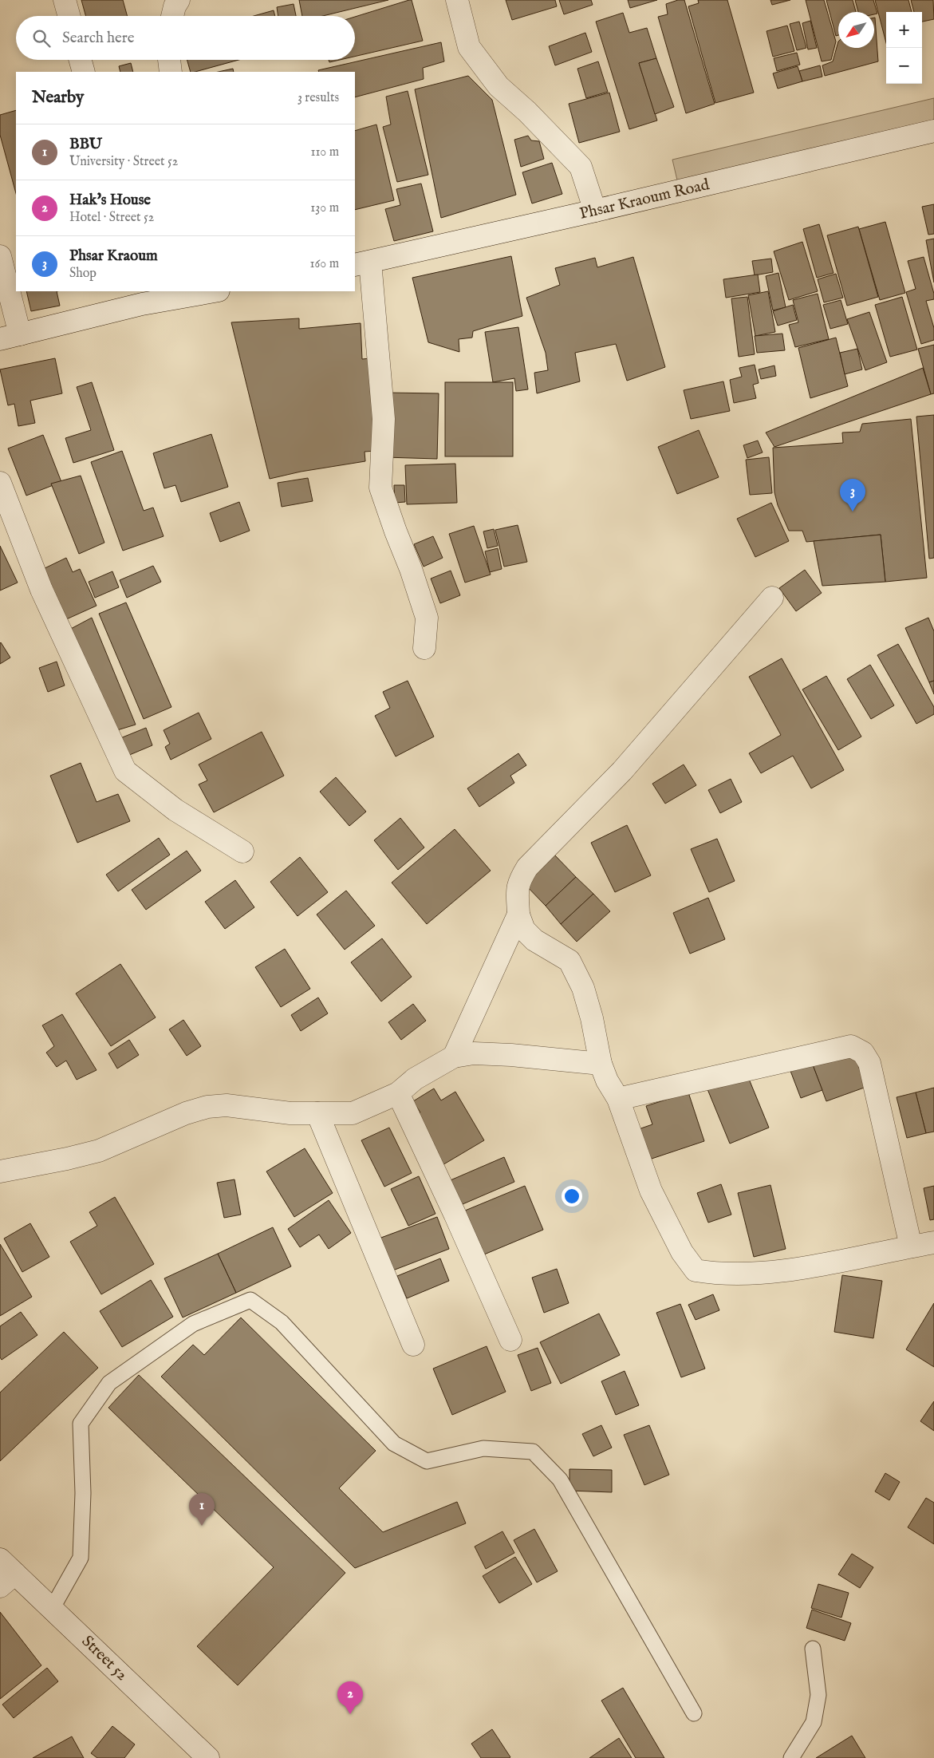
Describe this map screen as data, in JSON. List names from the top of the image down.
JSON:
{
  "streets": {
    "street": ["Phsar Kraoum Road", "Street 52"]
  },
  "north": "bottom left",
  "page": {
    "map_buttons": ["+", "−"],
    "search": "Search here",
    "heading": ["Nearby", "3 results"],
    "list": [
      {
        "mark": "1",
        "name": "BBU",
        "note": "University · Street 52",
        "value": "110 m"
      },
      {
        "mark": "2",
        "name": "Hak's House",
        "note": "Hotel · Street 52",
        "value": "130 m"
      },
      {
        "mark": "3",
        "name": "Phsar Kraoum",
        "note": "Shop",
        "value": "160 m"
      }
    ],
    "pins": ["3", "1", "2"]
  }
}
